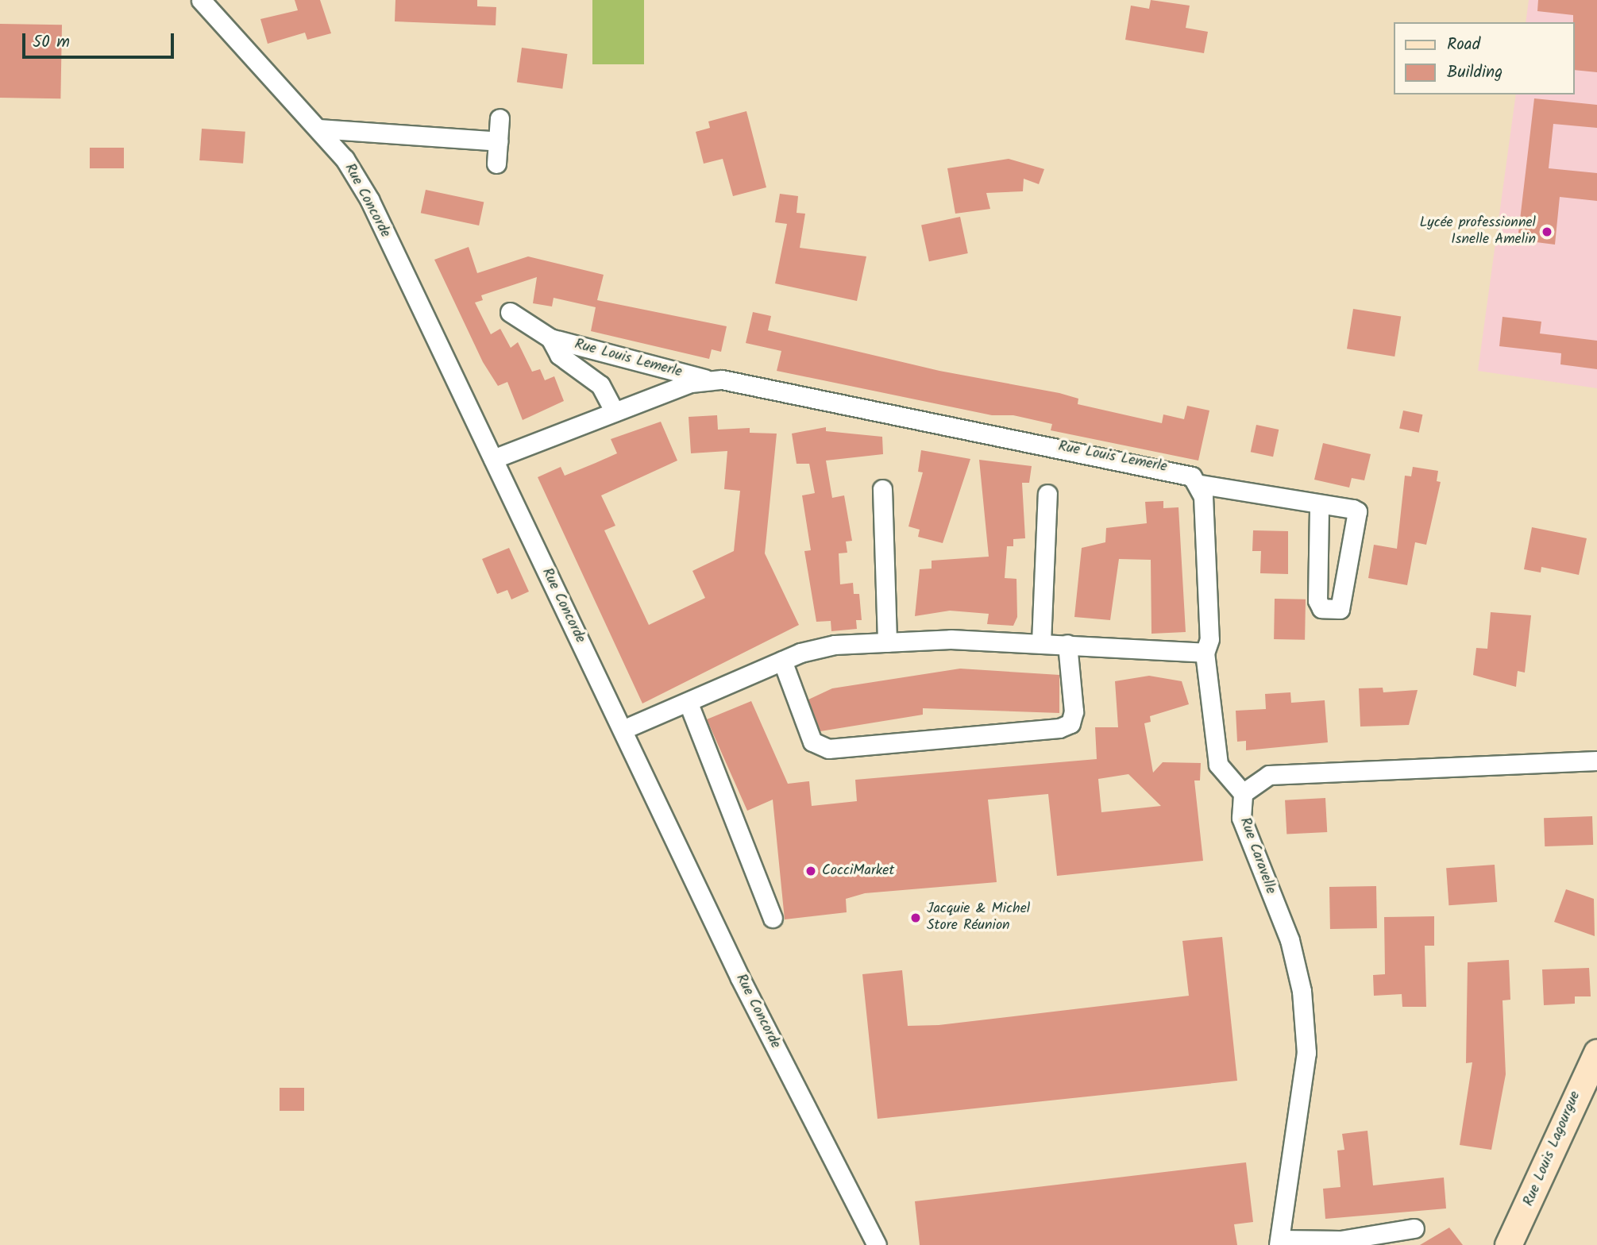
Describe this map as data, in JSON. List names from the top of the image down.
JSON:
{
  "streets": {
    "main road": ["Rue Louis Lagourgue"],
    "street": ["Rue Concorde", "Rue Louis Lemerle", "Rue Caravelle"]
  },
  "crossings": [
    ["Rue Concorde", "Rue Louis Lemerle"]
  ],
  "places": ["Lycée professionnel Isnelle Amelin", "CocciMarket", "Jacquie & Michel Store Réunion"],
  "legend": ["Road", "Building"],
  "scale_bar": "50 m"
}
